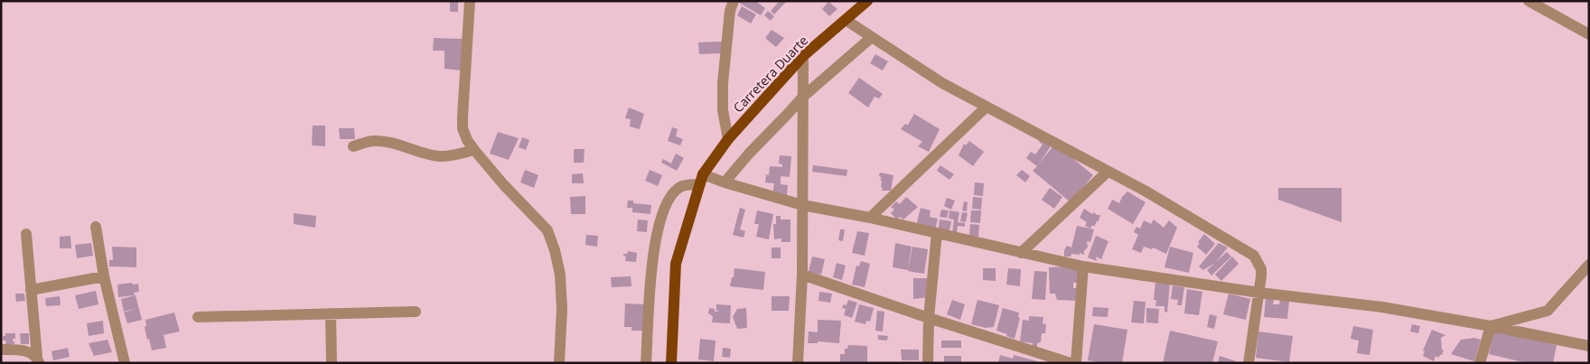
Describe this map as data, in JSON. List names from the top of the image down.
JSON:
{
  "streets": {
    "main road": ["Carretera Duarte"]
  }
}
